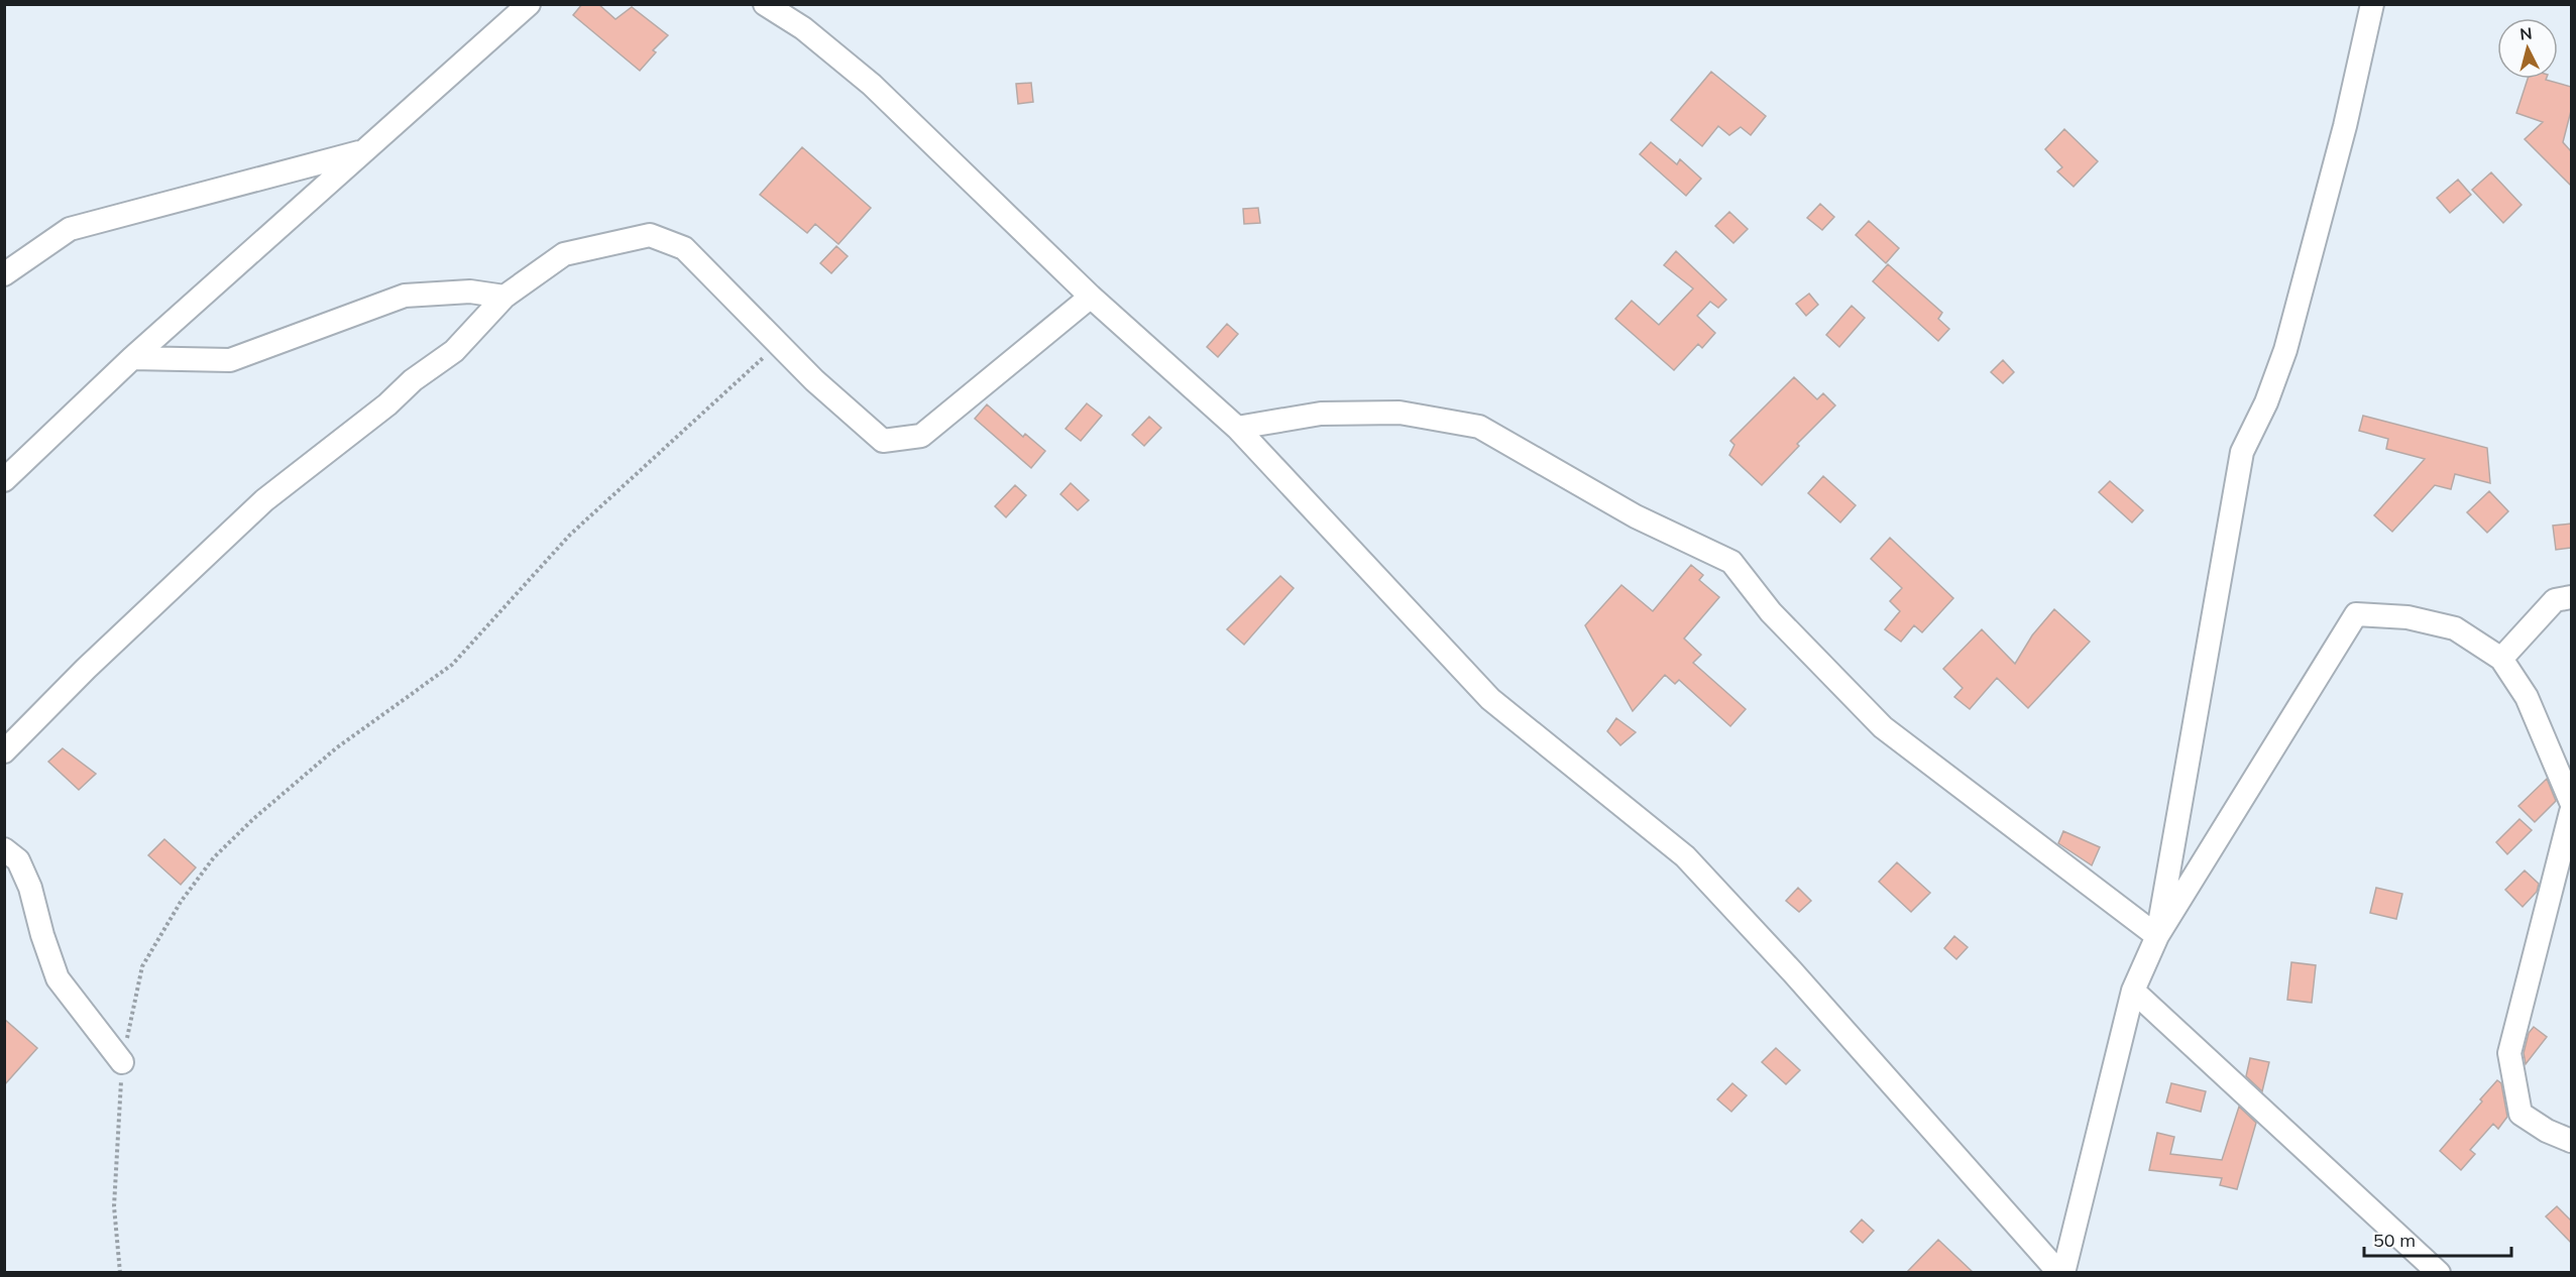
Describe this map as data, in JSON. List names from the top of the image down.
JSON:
{
  "scale_bar": "50 m",
  "north": "top"
}
